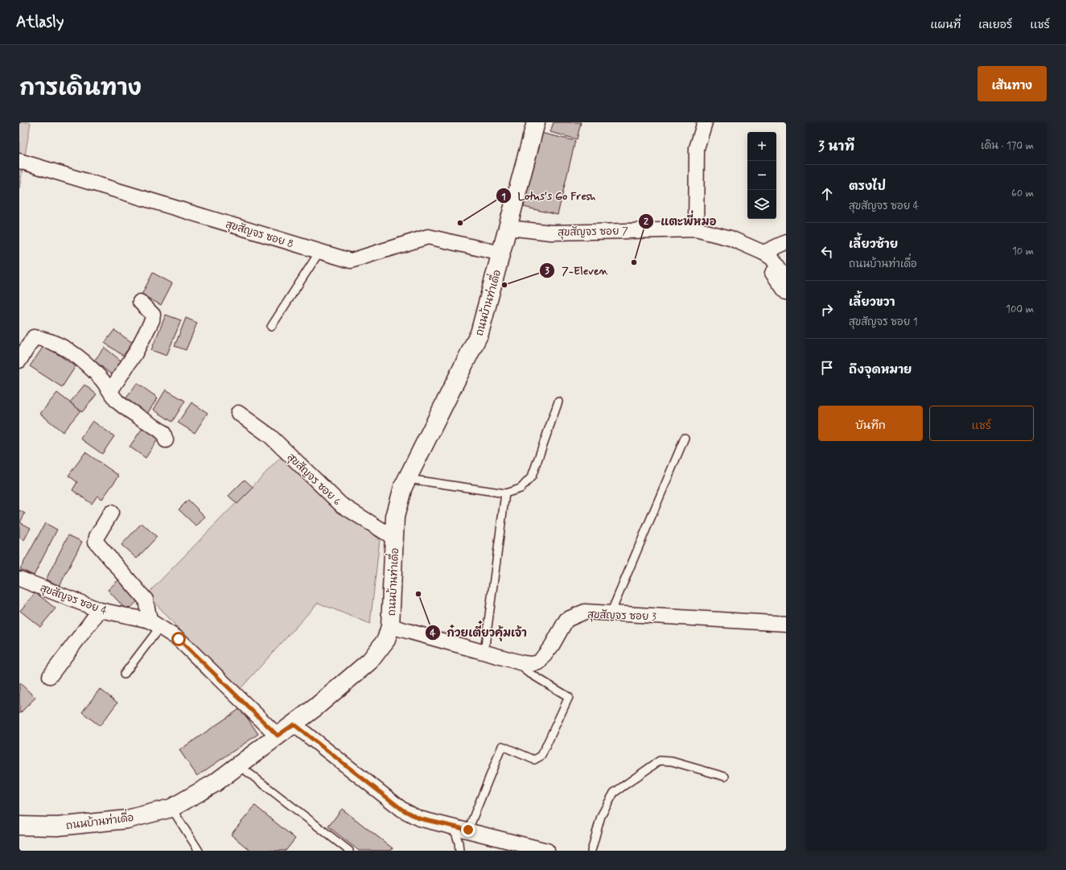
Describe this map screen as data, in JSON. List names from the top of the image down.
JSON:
{
  "streets": {
    "street": [
      "สุขสัญจร ซอย 7",
      "สุขสัญจร ซอย 8",
      "ถนนบ้านท่าเดื่อ",
      "สุขสัญจร ซอย 6",
      "สุขสัญจร ซอย 4",
      "สุขสัญจร ซอย 3"
    ]
  },
  "crossings": [
    ["สุขสัญจร ซอย 7", "ถนนบ้านท่าเดื่อ"],
    ["สุขสัญจร ซอย 8", "ถนนบ้านท่าเดื่อ"],
    ["ถนนบ้านท่าเดื่อ", "สุขสัญจร ซอย 6"],
    ["ถนนบ้านท่าเดื่อ", "สุขสัญจร ซอย 4"],
    ["ถนนบ้านท่าเดื่อ", "สุขสัญจร ซอย 3"]
  ],
  "places": [
    "Lotus's Go Fresh",
    "แตะพี่หมอ",
    "7-Eleven",
    "ก๋วยเตี๋ยวคุ้มเจ้า"
  ],
  "page": {
    "header": "Atlasly",
    "nav": ["แผนที่", "เลเยอร์", "แชร์"],
    "title": "การเดินทาง",
    "buttons": [
      "เส้นทาง",
      ["บันทึก", "แชร์"]
    ],
    "heading": ["3 นาที", "เดิน · 170 m"],
    "map_buttons": ["+", "−"],
    "list": [
      ["ตรงไป", "สุขสัญจร ซอย 4", "60 m"],
      ["เลี้ยวซ้าย", "ถนนบ้านท่าเดื่อ", "10 m"],
      ["เลี้ยวขวา", "สุขสัญจร ซอย 1", "100 m"],
      "ถึงจุดหมาย"
    ]
  }
}
